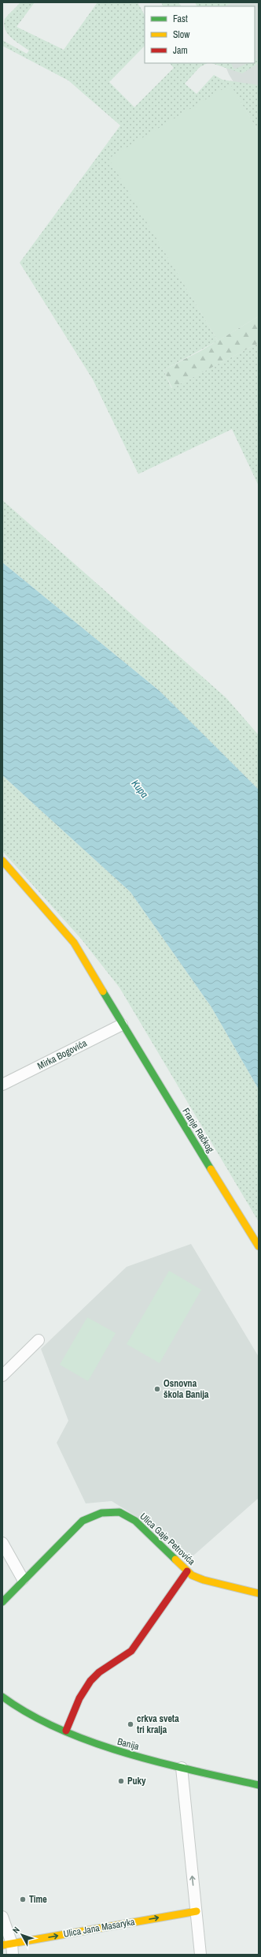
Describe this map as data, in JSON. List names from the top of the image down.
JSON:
{
  "streets": {
    "street": [
      "Mirka Bogovića",
      "Franje Račkog",
      "Ulica Gaje Petrovića",
      "Banija",
      "Ulica Jana Masaryka"
    ]
  },
  "crossings": [
    ["Mirka Bogovića", "Franje Račkog"]
  ],
  "one_way": ["Ulica Jana Masaryka"],
  "water": ["Kupa"],
  "places": [
    "Osnovna škola Banija",
    "crkva sveta tri kralja",
    "Puky",
    "Time"
  ],
  "legend": ["Fast", "Slow", "Jam"],
  "north": "top left"
}
